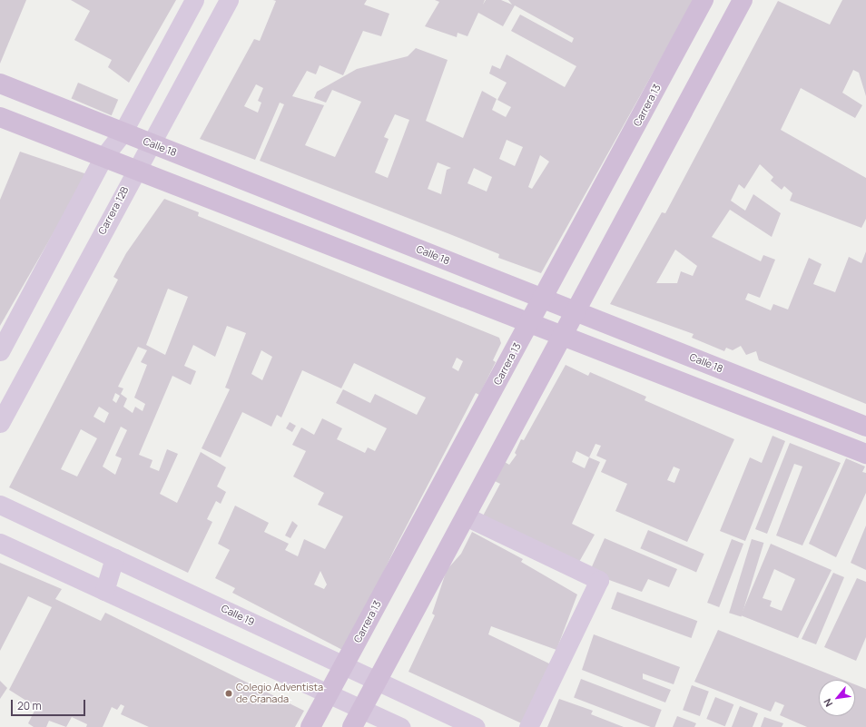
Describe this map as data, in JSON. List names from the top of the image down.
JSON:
{
  "streets": {
    "street": [
      "Carrera 13",
      "Calle 18",
      "Carrera 12B",
      "Calle 19"
    ]
  },
  "crossings": [
    ["Carrera 13", "Calle 18"],
    ["Carrera 13", "Calle 19"],
    ["Calle 18", "Carrera 12B"]
  ],
  "places": ["Colegio Adventista de Granada"],
  "scale_bar": "20 m",
  "north": "bottom left"
}
